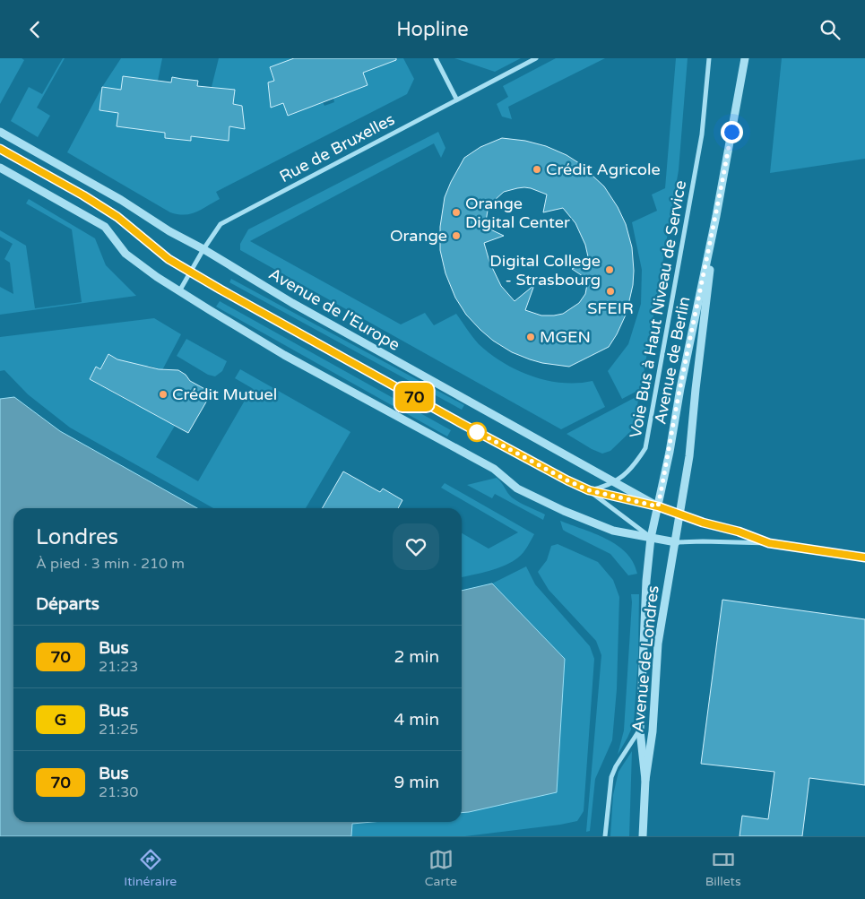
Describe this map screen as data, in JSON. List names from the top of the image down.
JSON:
{
  "streets": {
    "street": [
      "Rue de Bruxelles",
      "Avenue de l'Europe",
      "Voie Bus à Haut Niveau de Service",
      "Avenue de Berlin",
      "Avenue de Londres"
    ]
  },
  "crossings": [
    ["Rue de Bruxelles", "Avenue de l'Europe"],
    ["Avenue de l'Europe", "Voie Bus à Haut Niveau de Service"],
    ["Avenue de l'Europe", "Avenue de Berlin"],
    ["Avenue de l'Europe", "Avenue de Londres"],
    ["Avenue de Berlin", "Avenue de Londres"]
  ],
  "places": [
    "Crédit Agricole",
    "Orange Digital Center",
    "Orange",
    "Digital College - Strasbourg",
    "SFEIR",
    "MGEN",
    "Crédit Mutuel"
  ],
  "lines": ["bus line 70"],
  "page": {
    "header": "Hopline",
    "on_map": "70",
    "heading": [
      ["Londres", "À pied · 3 min · 210 m"],
      "Départs"
    ],
    "list": [
      {
        "mark": "70",
        "name": "Bus",
        "note": "21:23",
        "value": "2 min"
      },
      {
        "mark": "G",
        "name": "Bus",
        "note": "21:25",
        "value": "4 min"
      },
      {
        "mark": "70",
        "name": "Bus",
        "note": "21:30",
        "value": "9 min"
      }
    ],
    "tabs": ["Itinéraire", "Carte", "Billets"]
  }
}
